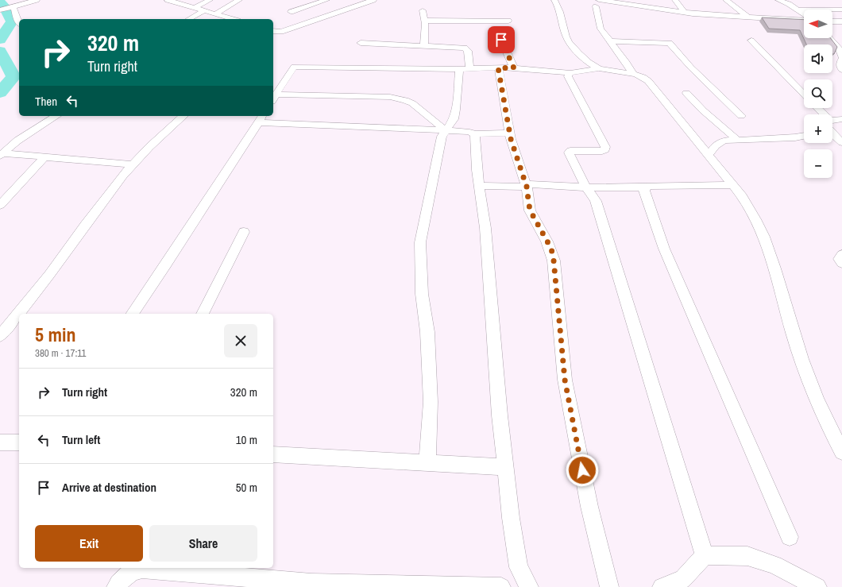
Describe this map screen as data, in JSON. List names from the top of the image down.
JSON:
{
  "north": "left",
  "page": {
    "map_buttons": ["+", "−"],
    "turn": ["320 m", "Turn right"],
    "then": "Then",
    "heading": ["5 min", "380 m · 17:11"],
    "list": [
      {
        "name": "Turn right",
        "value": "320 m"
      },
      {
        "name": "Turn left",
        "value": "10 m"
      },
      {
        "name": "Arrive at destination",
        "value": "50 m"
      }
    ],
    "buttons": ["Exit", "Share"]
  }
}
